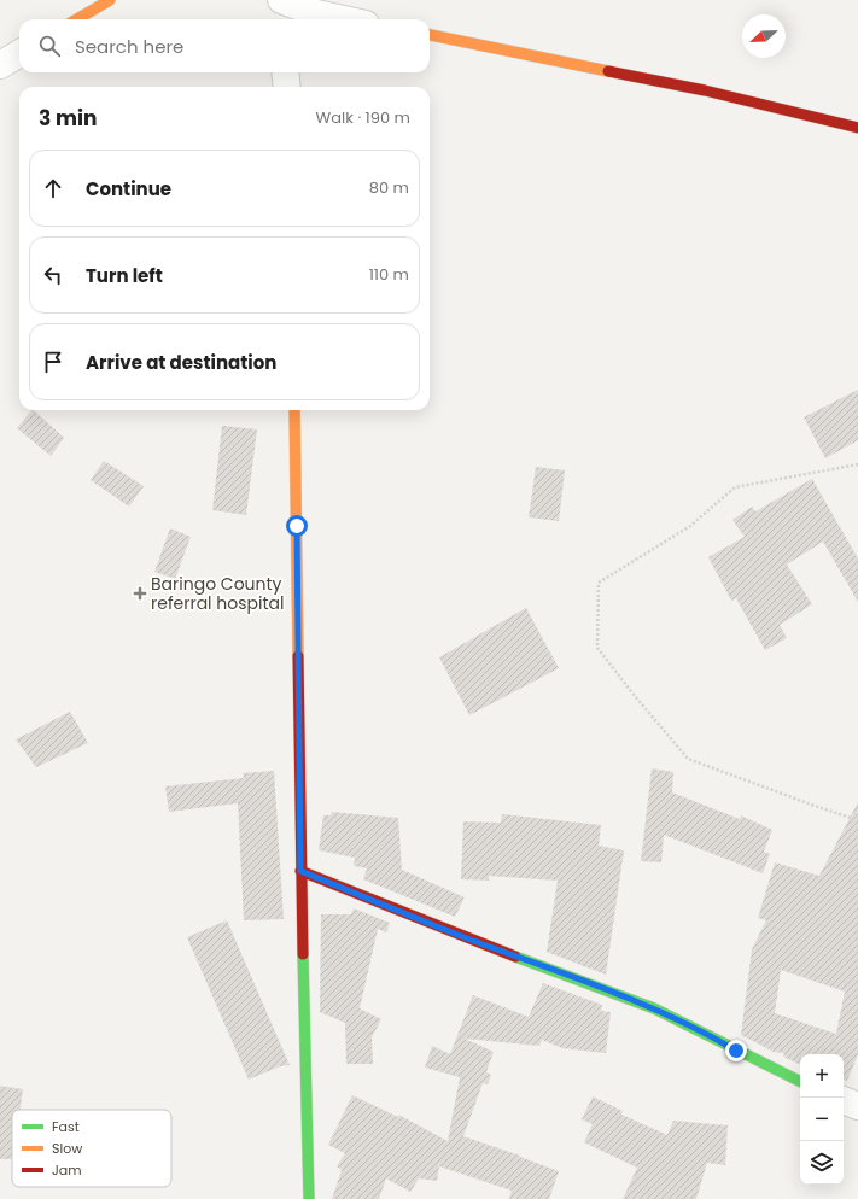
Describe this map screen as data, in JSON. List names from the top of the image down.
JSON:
{
  "places": {
    "health": ["Baringo County referral hospital"]
  },
  "legend": ["Fast", "Slow", "Jam"],
  "north": "bottom left",
  "page": {
    "search": "Search here",
    "heading": ["3 min", "Walk · 190 m"],
    "list": [
      ["Continue", "80 m"],
      ["Turn left", "110 m"],
      "Arrive at destination"
    ],
    "map_buttons": ["+", "−"]
  }
}
